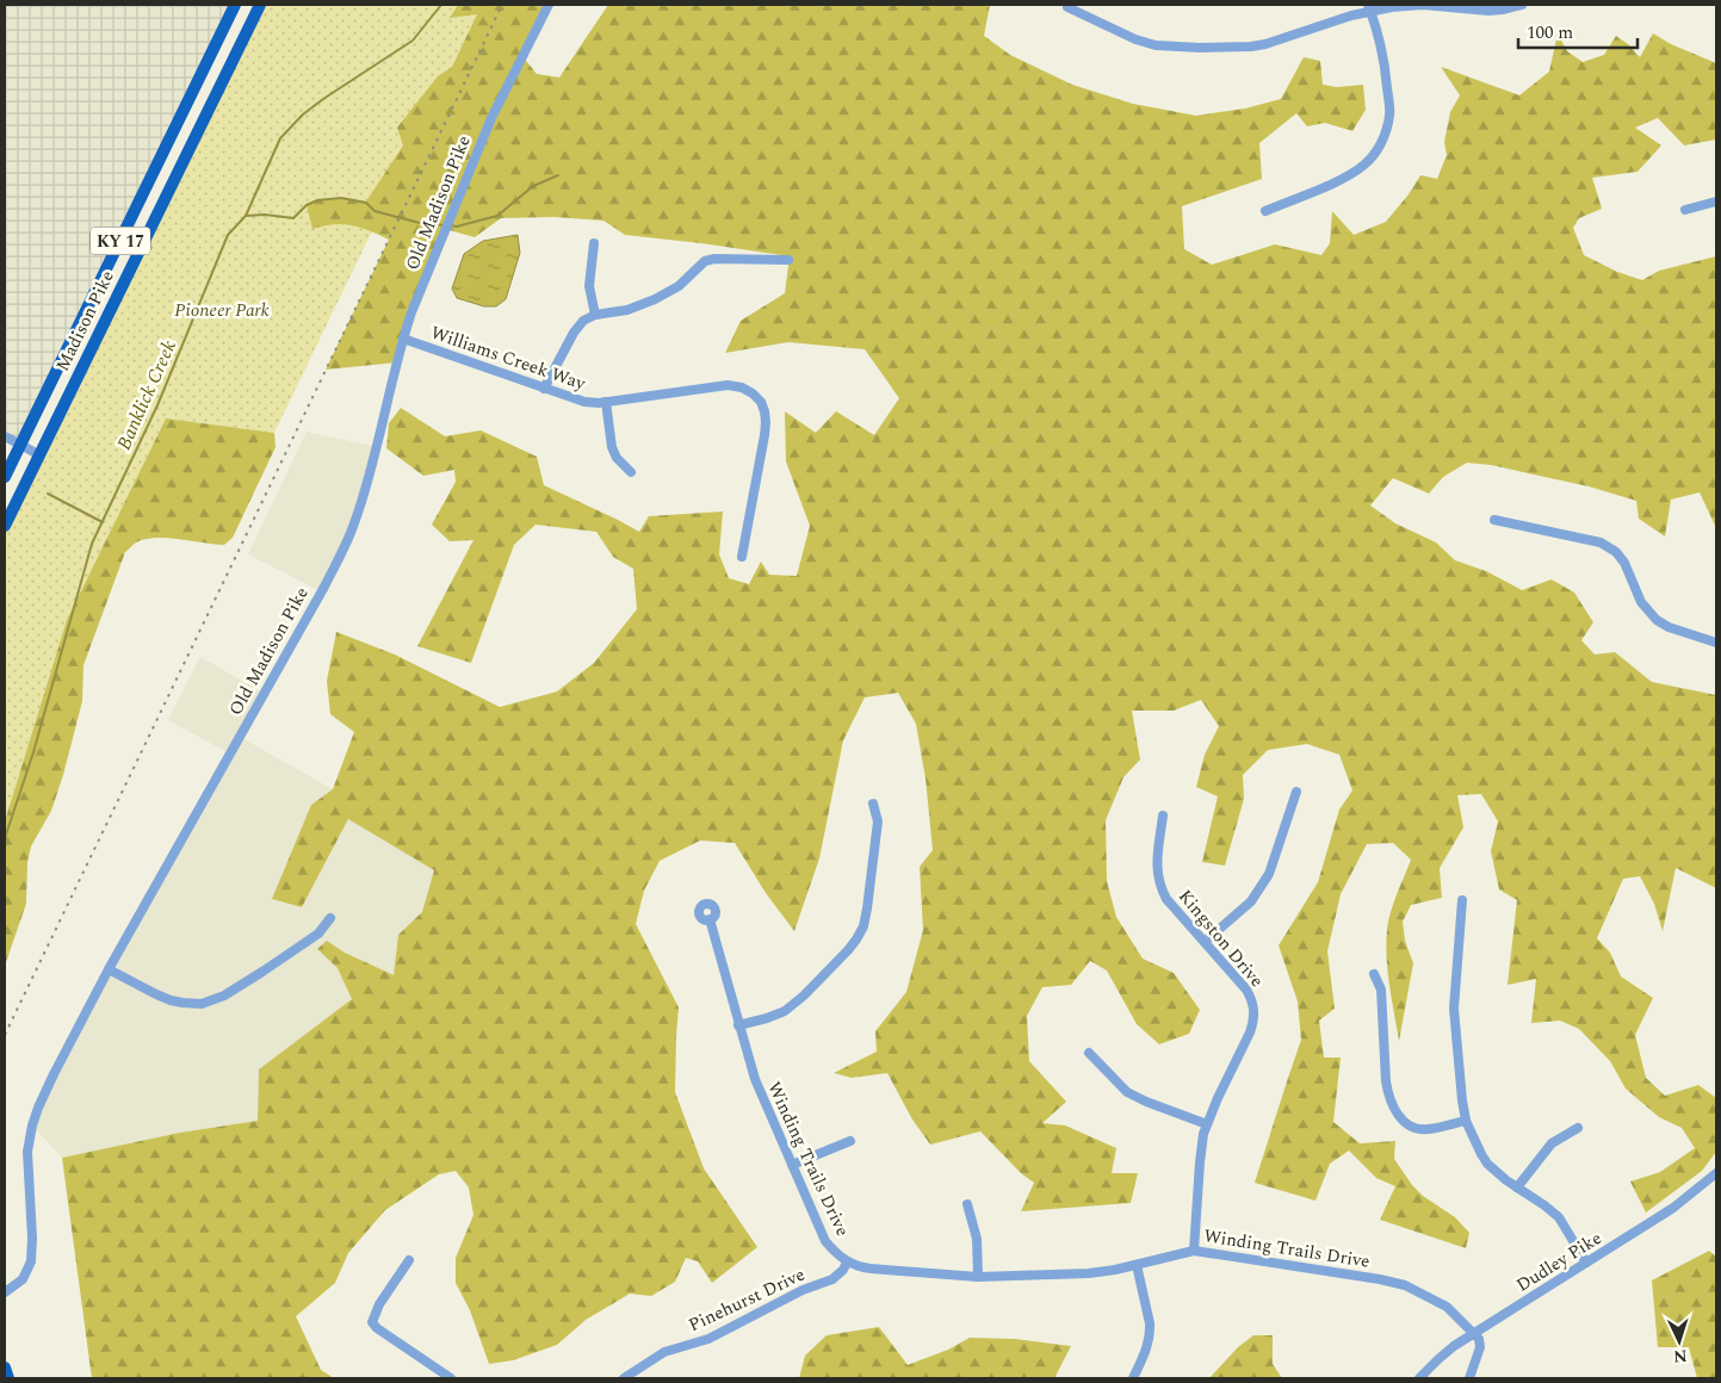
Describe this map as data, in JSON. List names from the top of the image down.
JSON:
{
  "streets": {
    "main road": ["KY 17", "Madison Pike"],
    "street": [
      "Old Madison Pike",
      "Williams Creek Way",
      "Kingston Drive",
      "Winding Trails Drive",
      "Dudley Pike",
      "Pinehurst Drive"
    ]
  },
  "crossings": [
    ["Old Madison Pike", "Williams Creek Way"],
    ["Kingston Drive", "Winding Trails Drive"],
    ["Winding Trails Drive", "Dudley Pike"],
    ["Winding Trails Drive", "Pinehurst Drive"]
  ],
  "water": ["Banklick Creek"],
  "parks": ["Pioneer Park"],
  "scale_bar": "100 m",
  "north": "bottom"
}
